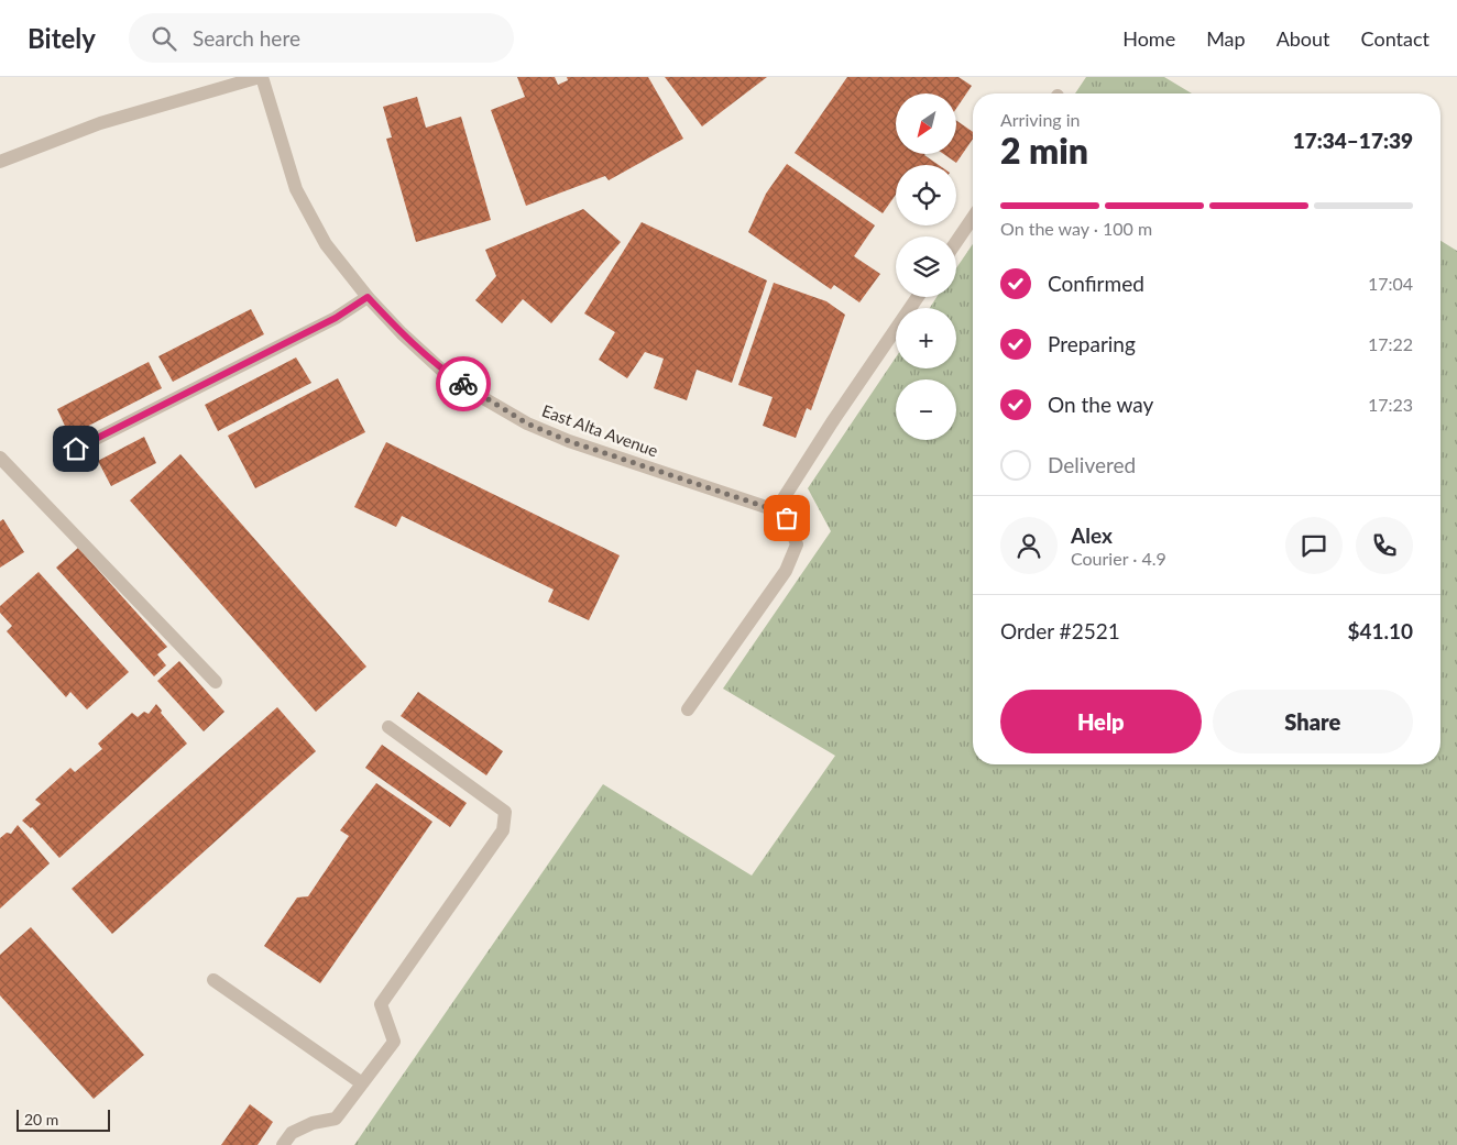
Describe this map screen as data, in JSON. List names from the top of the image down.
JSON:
{
  "streets": {
    "street": ["East Alta Avenue"]
  },
  "scale_bar": "20 m",
  "north": "bottom left",
  "page": {
    "header": "Bitely",
    "search": "Search here",
    "nav": [
      "Home",
      "Map",
      "About",
      "Contact"
    ],
    "map_buttons": ["+", "−"],
    "heading": ["2 min", "Arriving in", "17:34–17:39"],
    "panel": [
      "Alex",
      "Courier · 4.9",
      "Order #2521",
      "$41.10"
    ],
    "bar": "On the way · 100 m",
    "list": [
      ["Confirmed", "17:04"],
      ["Preparing", "17:22"],
      ["On the way", "17:23"],
      "Delivered"
    ],
    "buttons": ["Help", "Share"],
    "scale": "20 m"
  }
}
